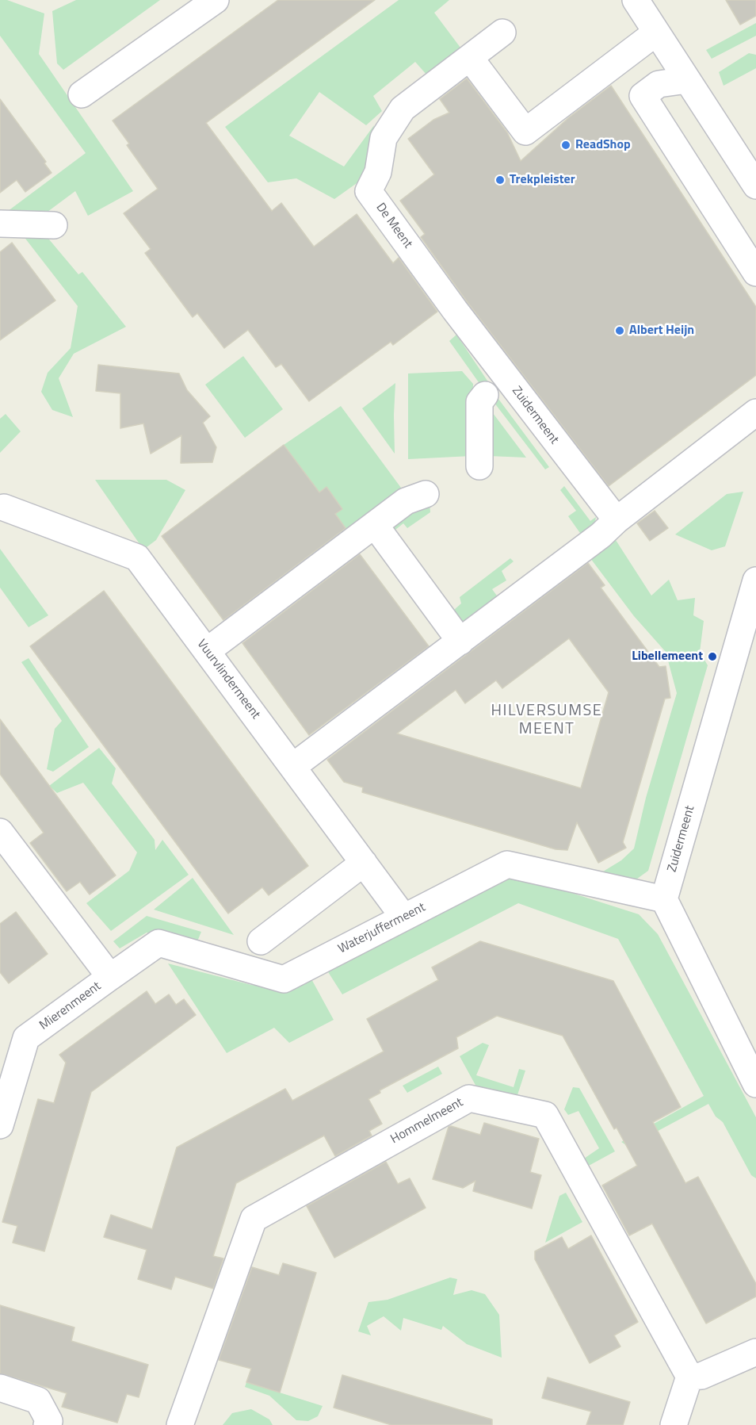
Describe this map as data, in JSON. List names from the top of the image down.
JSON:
{
  "streets": {
    "street": [
      "De Meent",
      "Zuidermeent",
      "Vuurvlindermeent",
      "Waterjuffermeent",
      "Mierenmeent",
      "Hommelmeent"
    ]
  },
  "crossings": [
    ["De Meent", "Zuidermeent"],
    ["Zuidermeent", "Waterjuffermeent"],
    ["Vuurvlindermeent", "Waterjuffermeent"],
    ["Waterjuffermeent", "Mierenmeent"]
  ],
  "districts": ["HILVERSUMSE MEENT"],
  "places": [
    "ReadShop",
    "Trekpleister",
    "Albert Heijn",
    "Libellemeent"
  ]
}
